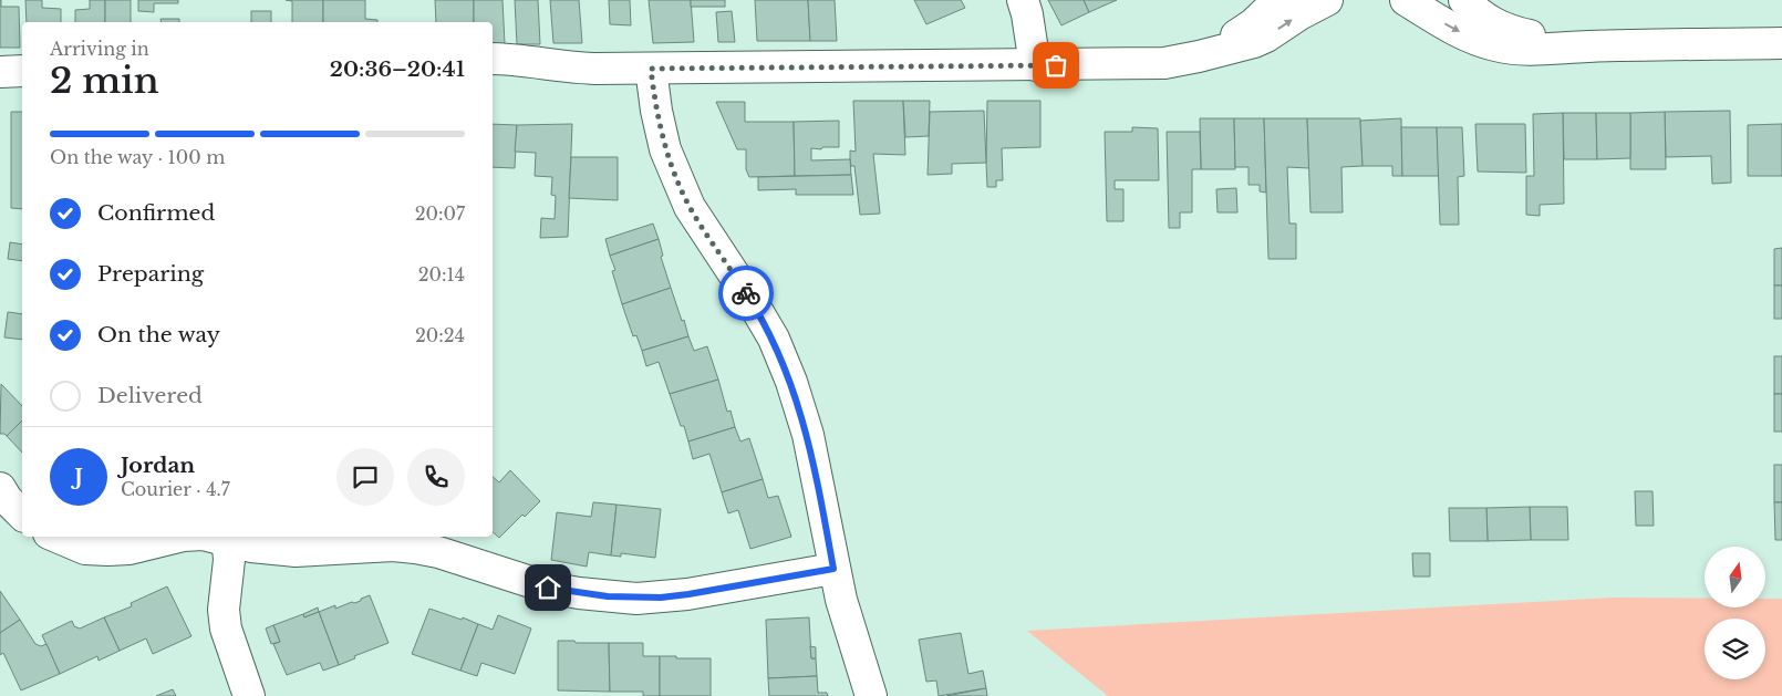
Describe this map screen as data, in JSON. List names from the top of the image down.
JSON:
{
  "north": "top",
  "page": {
    "heading": ["2 min", "Arriving in", "20:36–20:41"],
    "panel": ["Jordan", "Courier · 4.7"],
    "bar": "On the way · 100 m",
    "list": [
      ["Confirmed", "20:07"],
      ["Preparing", "20:14"],
      ["On the way", "20:24"],
      "Delivered"
    ],
    "round": "J"
  }
}
